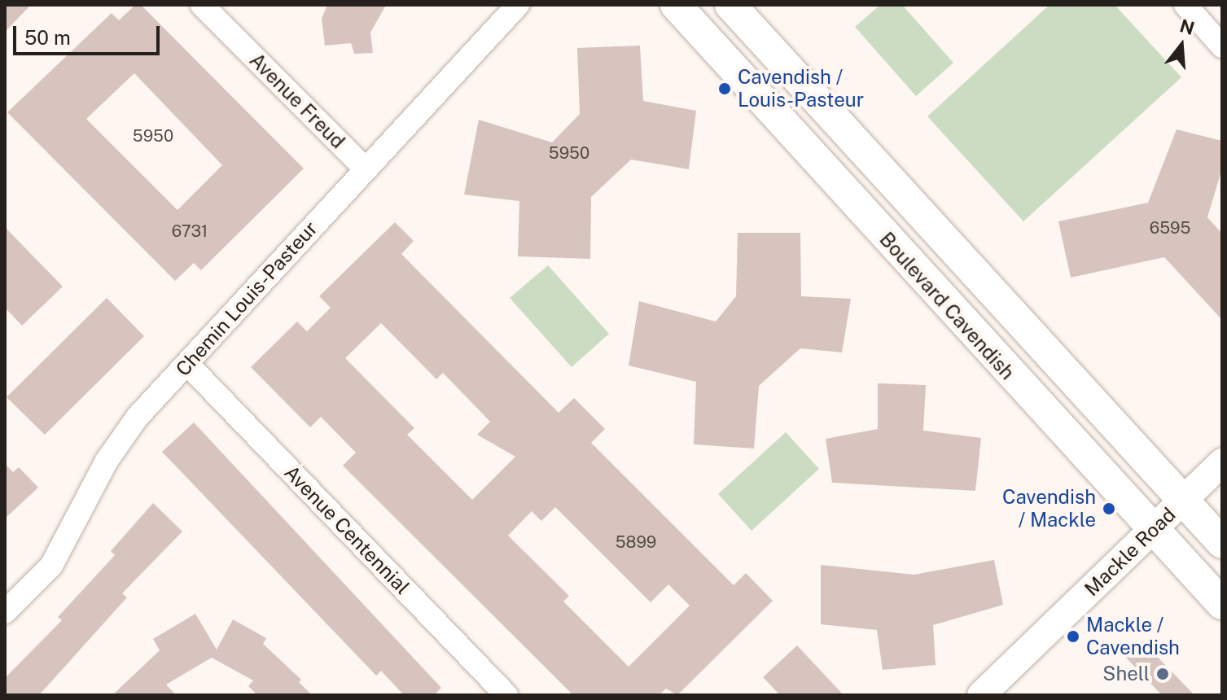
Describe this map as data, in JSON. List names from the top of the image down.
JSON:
{
  "streets": {
    "main road": ["Boulevard Cavendish"],
    "street": [
      "Avenue Freud",
      "Chemin Louis-Pasteur",
      "Avenue Centennial",
      "Mackle Road"
    ]
  },
  "crossings": [
    ["Avenue Freud", "Chemin Louis-Pasteur"],
    ["Chemin Louis-Pasteur", "Avenue Centennial"],
    ["Boulevard Cavendish", "Mackle Road"]
  ],
  "places": [
    "Cavendish / Louis-Pasteur",
    "Cavendish / Mackle",
    "Mackle / Cavendish",
    "Shell"
  ],
  "house_numbers": [
    "5950",
    "5950",
    "6595",
    "6731",
    "5899"
  ],
  "scale_bar": "50 m",
  "north": "top"
}
